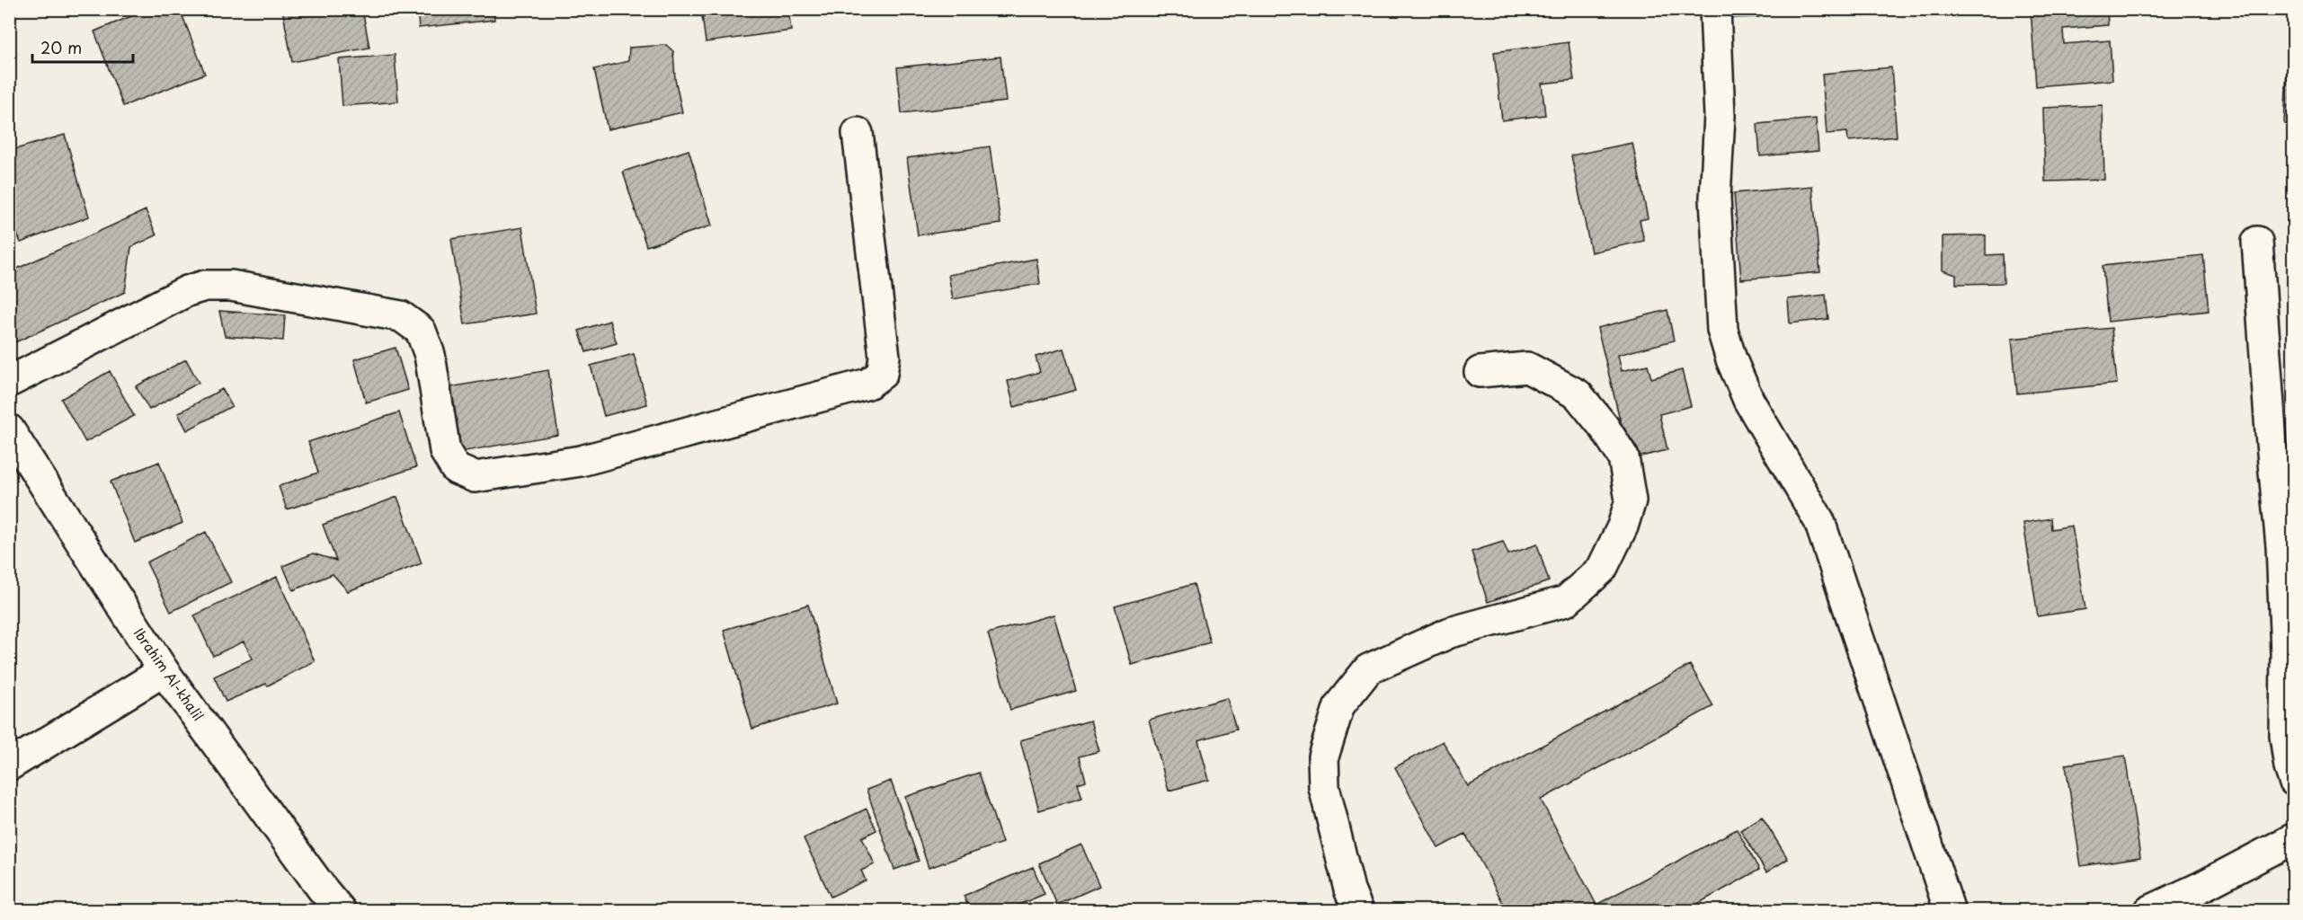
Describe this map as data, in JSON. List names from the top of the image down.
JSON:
{
  "streets": {
    "street": ["Ibrahim Al-khalil"]
  },
  "scale_bar": "20 m"
}
